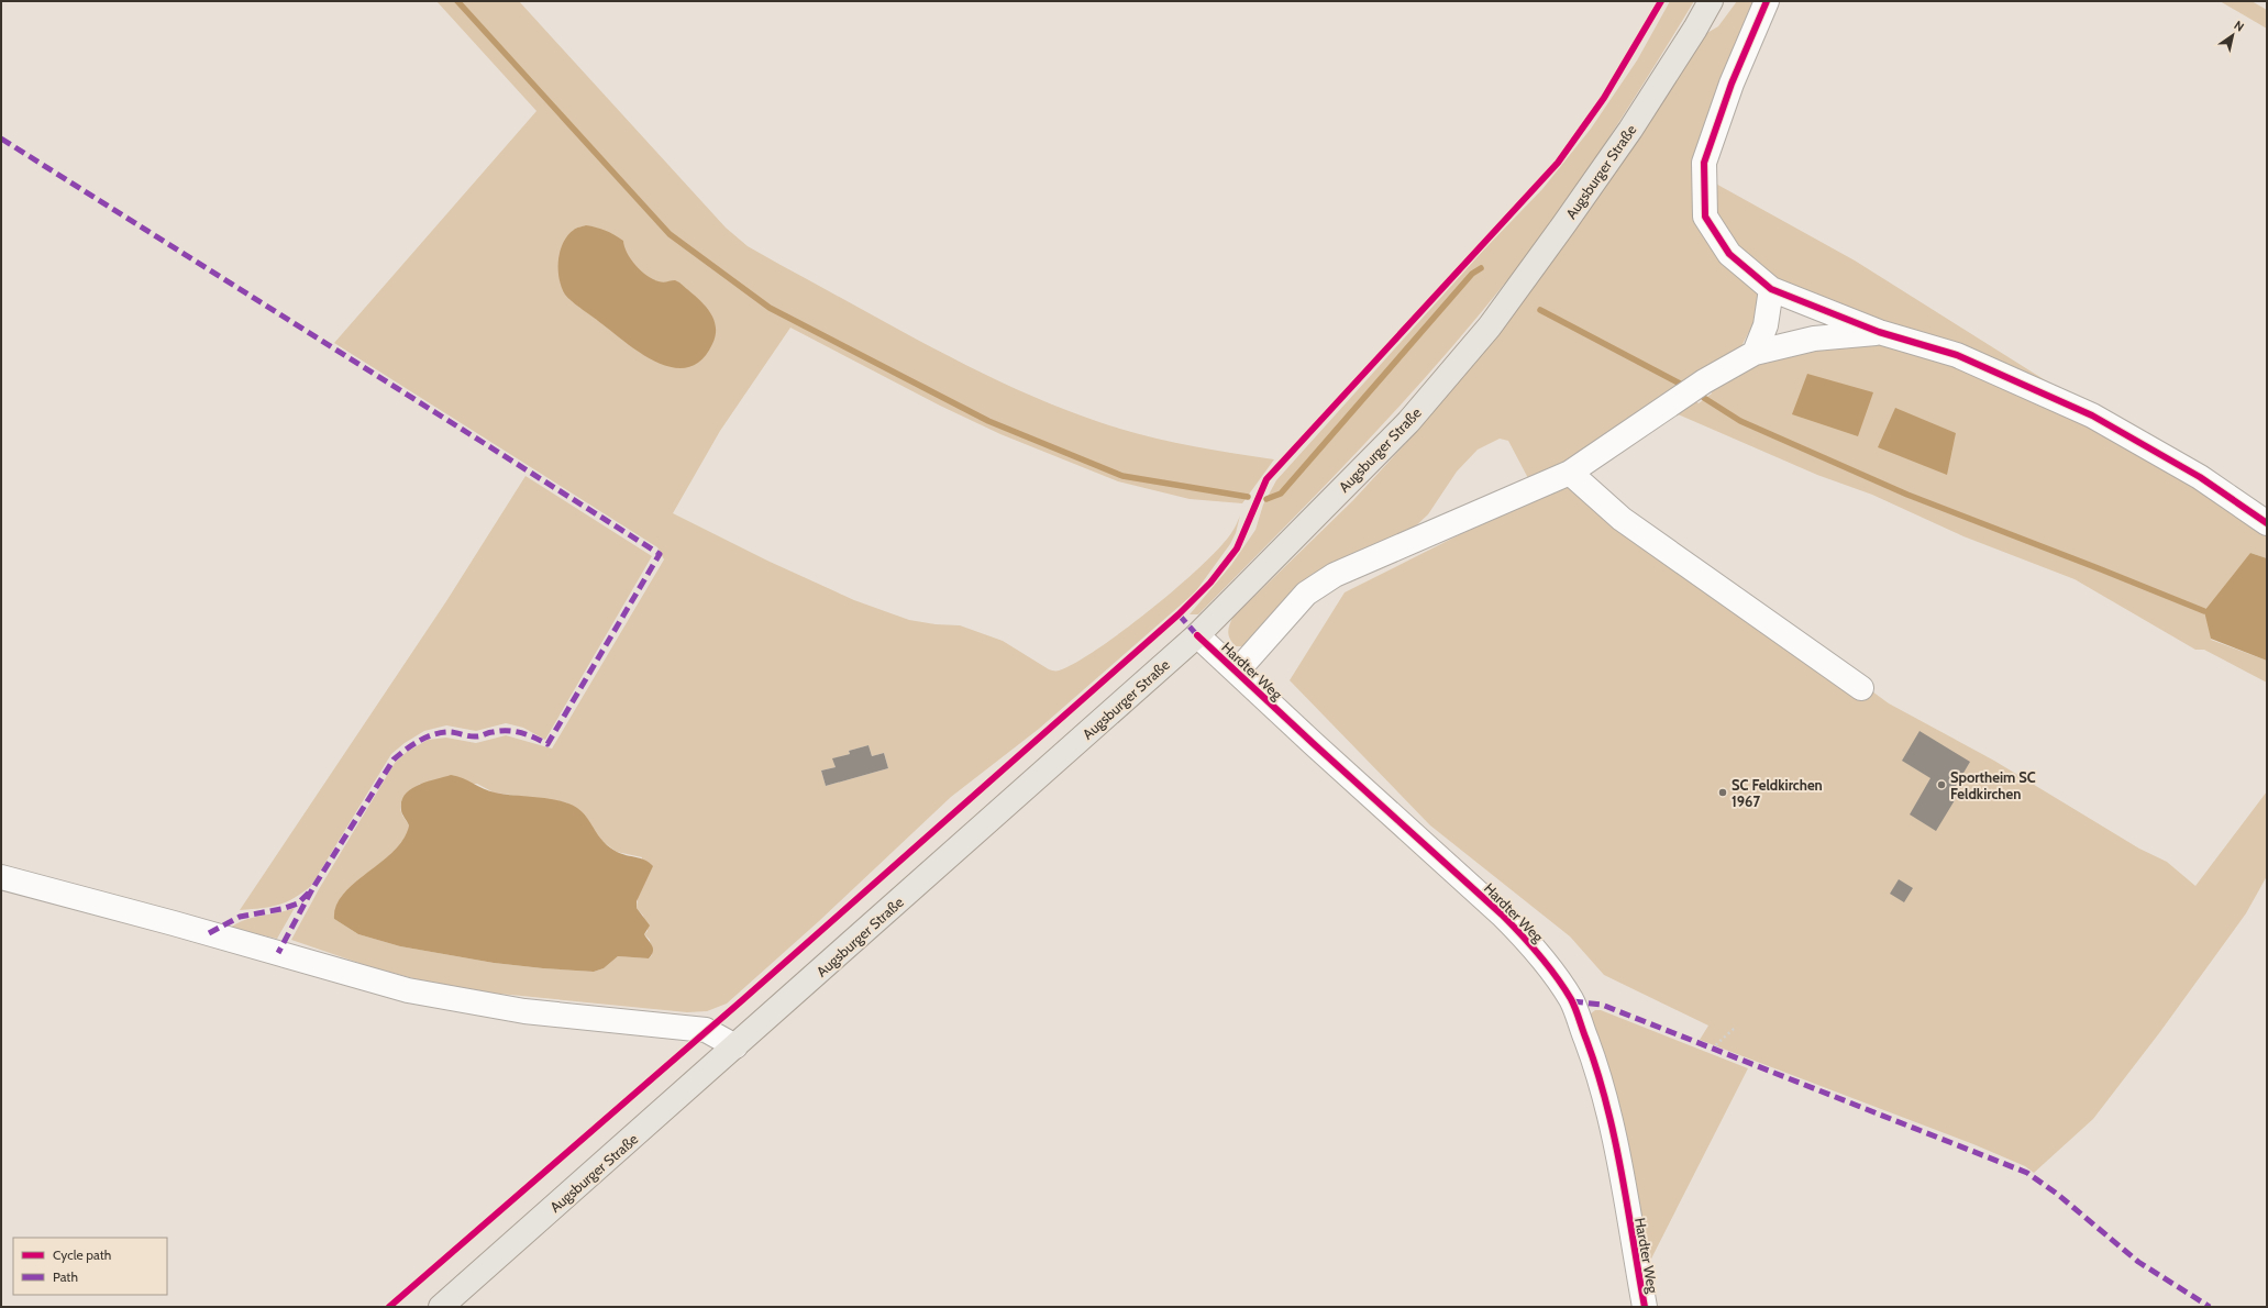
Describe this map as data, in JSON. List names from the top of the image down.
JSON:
{
  "streets": {
    "main road": ["Augsburger Straße"],
    "street": ["Hardter Weg"]
  },
  "crossings": [
    ["Augsburger Straße", "Hardter Weg"]
  ],
  "places": ["Sportheim SC Feldkirchen", "SC Feldkirchen 1967"],
  "legend": ["Cycle path", "Path"],
  "north": "top right"
}
